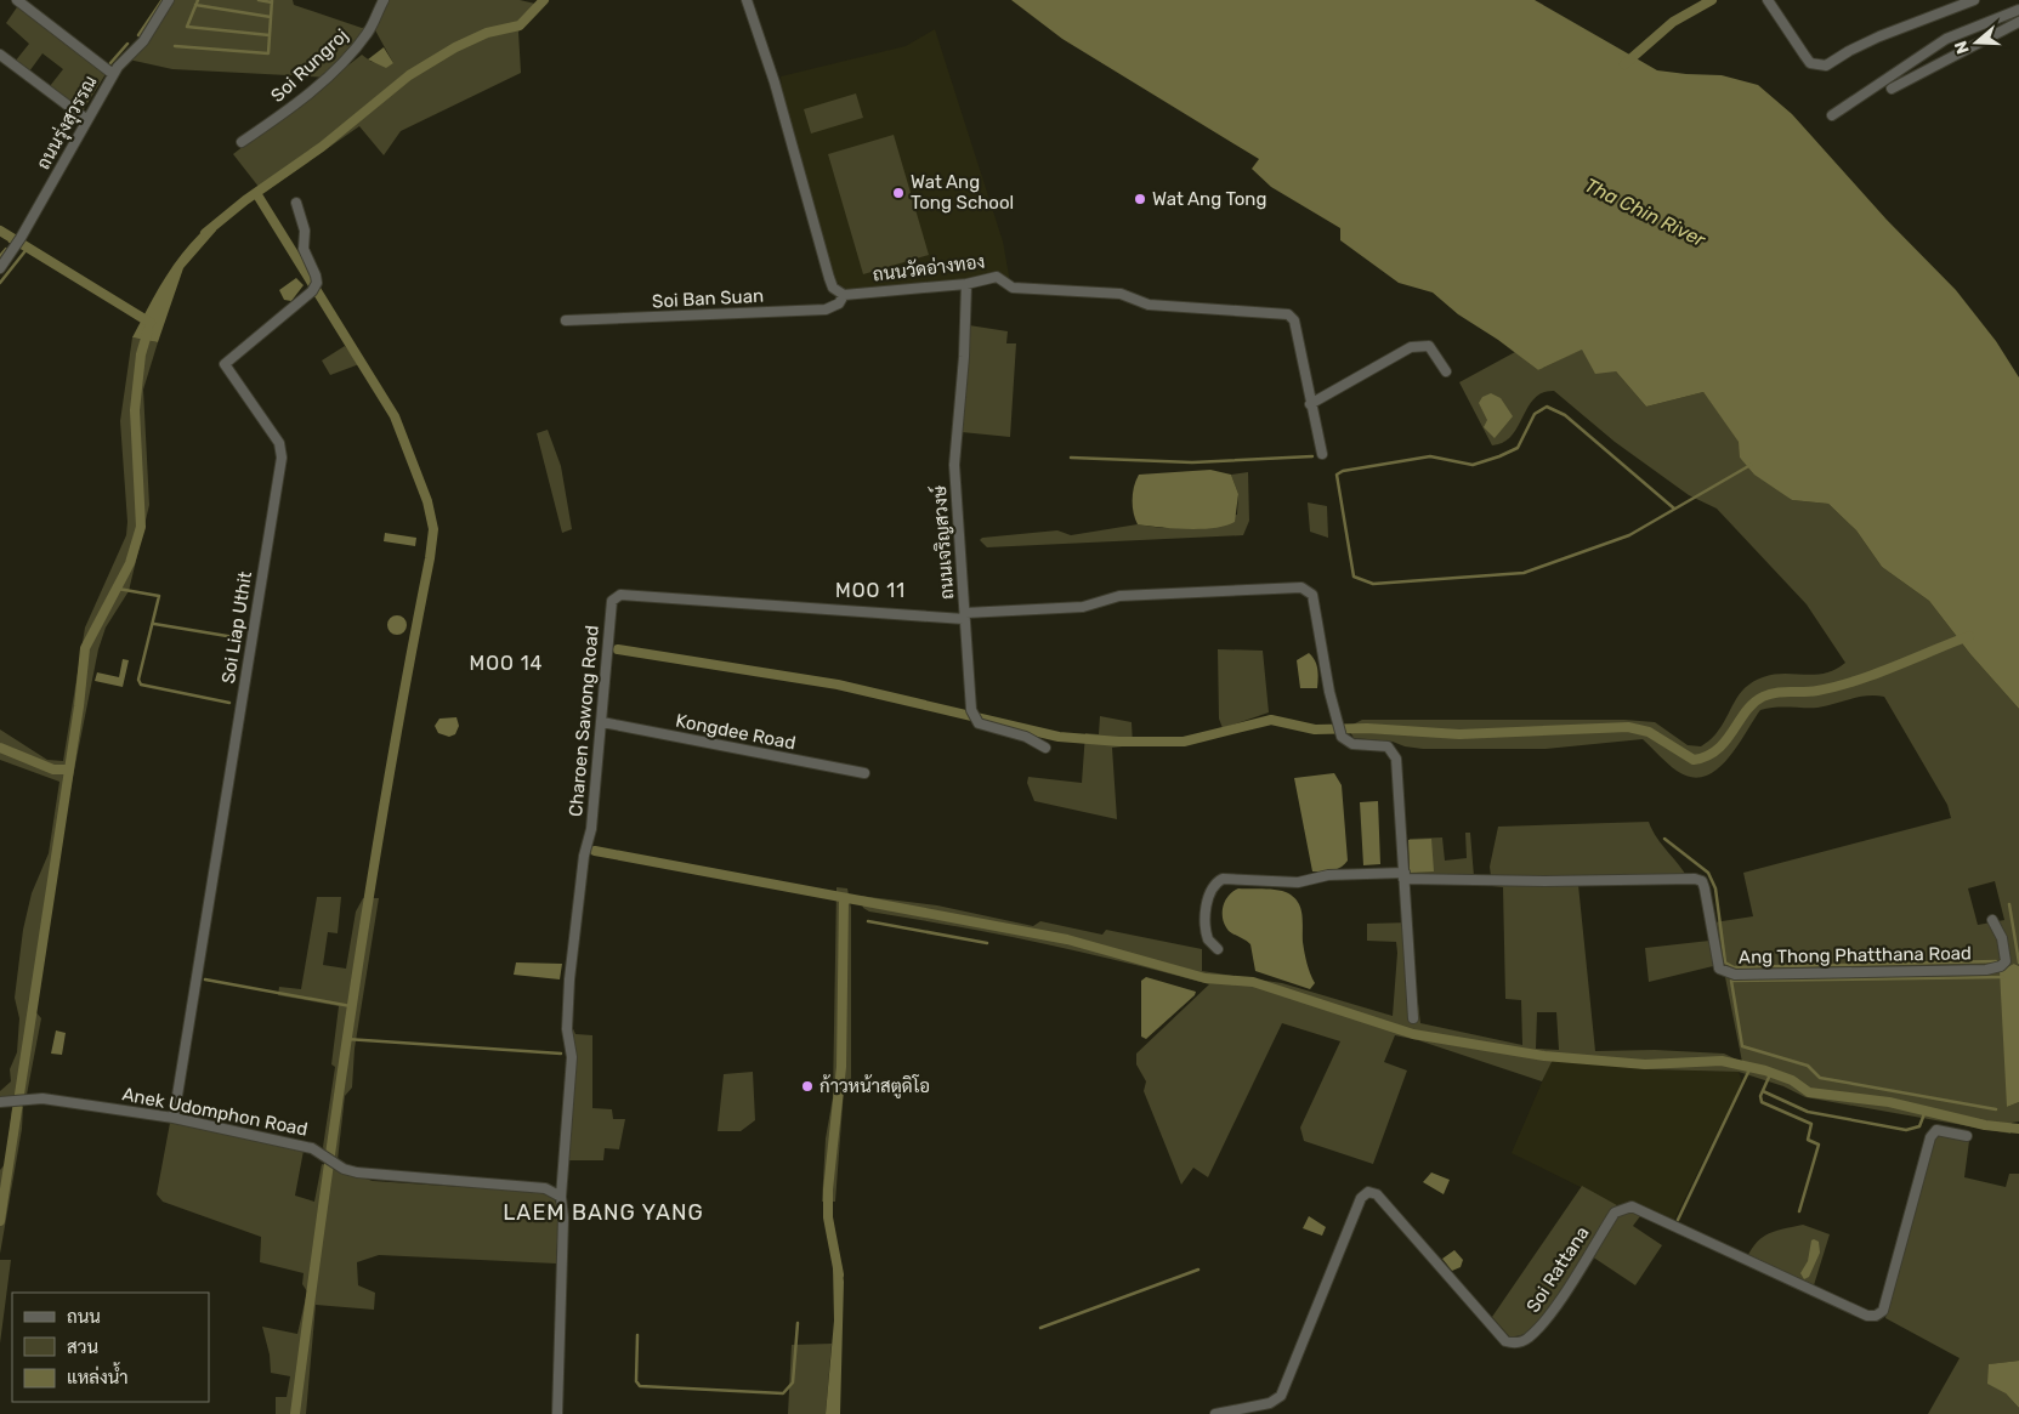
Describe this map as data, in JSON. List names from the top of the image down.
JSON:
{
  "streets": {
    "street": [
      "Soi Rungroj",
      "ถนนรุ่งสุวรรณ",
      "ถนนวัดอ่างทอง",
      "Soi Ban Suan",
      "ถนนเจริญสวงษ์",
      "Soi Liap Uthit",
      "Charoen Sawong Road",
      "Kongdee Road",
      "Ang Thong Phatthana Road",
      "Anek Udomphon Road",
      "Soi Rattana"
    ]
  },
  "crossings": [
    ["ถนนวัดอ่างทอง", "Soi Ban Suan"],
    ["ถนนวัดอ่างทอง", "ถนนเจริญสวงษ์"],
    ["ถนนเจริญสวงษ์", "Charoen Sawong Road"],
    ["Soi Liap Uthit", "Anek Udomphon Road"],
    ["Charoen Sawong Road", "Kongdee Road"],
    ["Charoen Sawong Road", "Anek Udomphon Road"]
  ],
  "districts": ["MOO 11", "MOO 14", "LAEM BANG YANG"],
  "water": ["Tha Chin River"],
  "places": ["Wat Ang Tong School", "Wat Ang Tong", "ก้าวหน้าสตูดิโอ"],
  "legend": ["ถนน", "สวน", "แหล่งน้ำ"],
  "north": "left"
}
